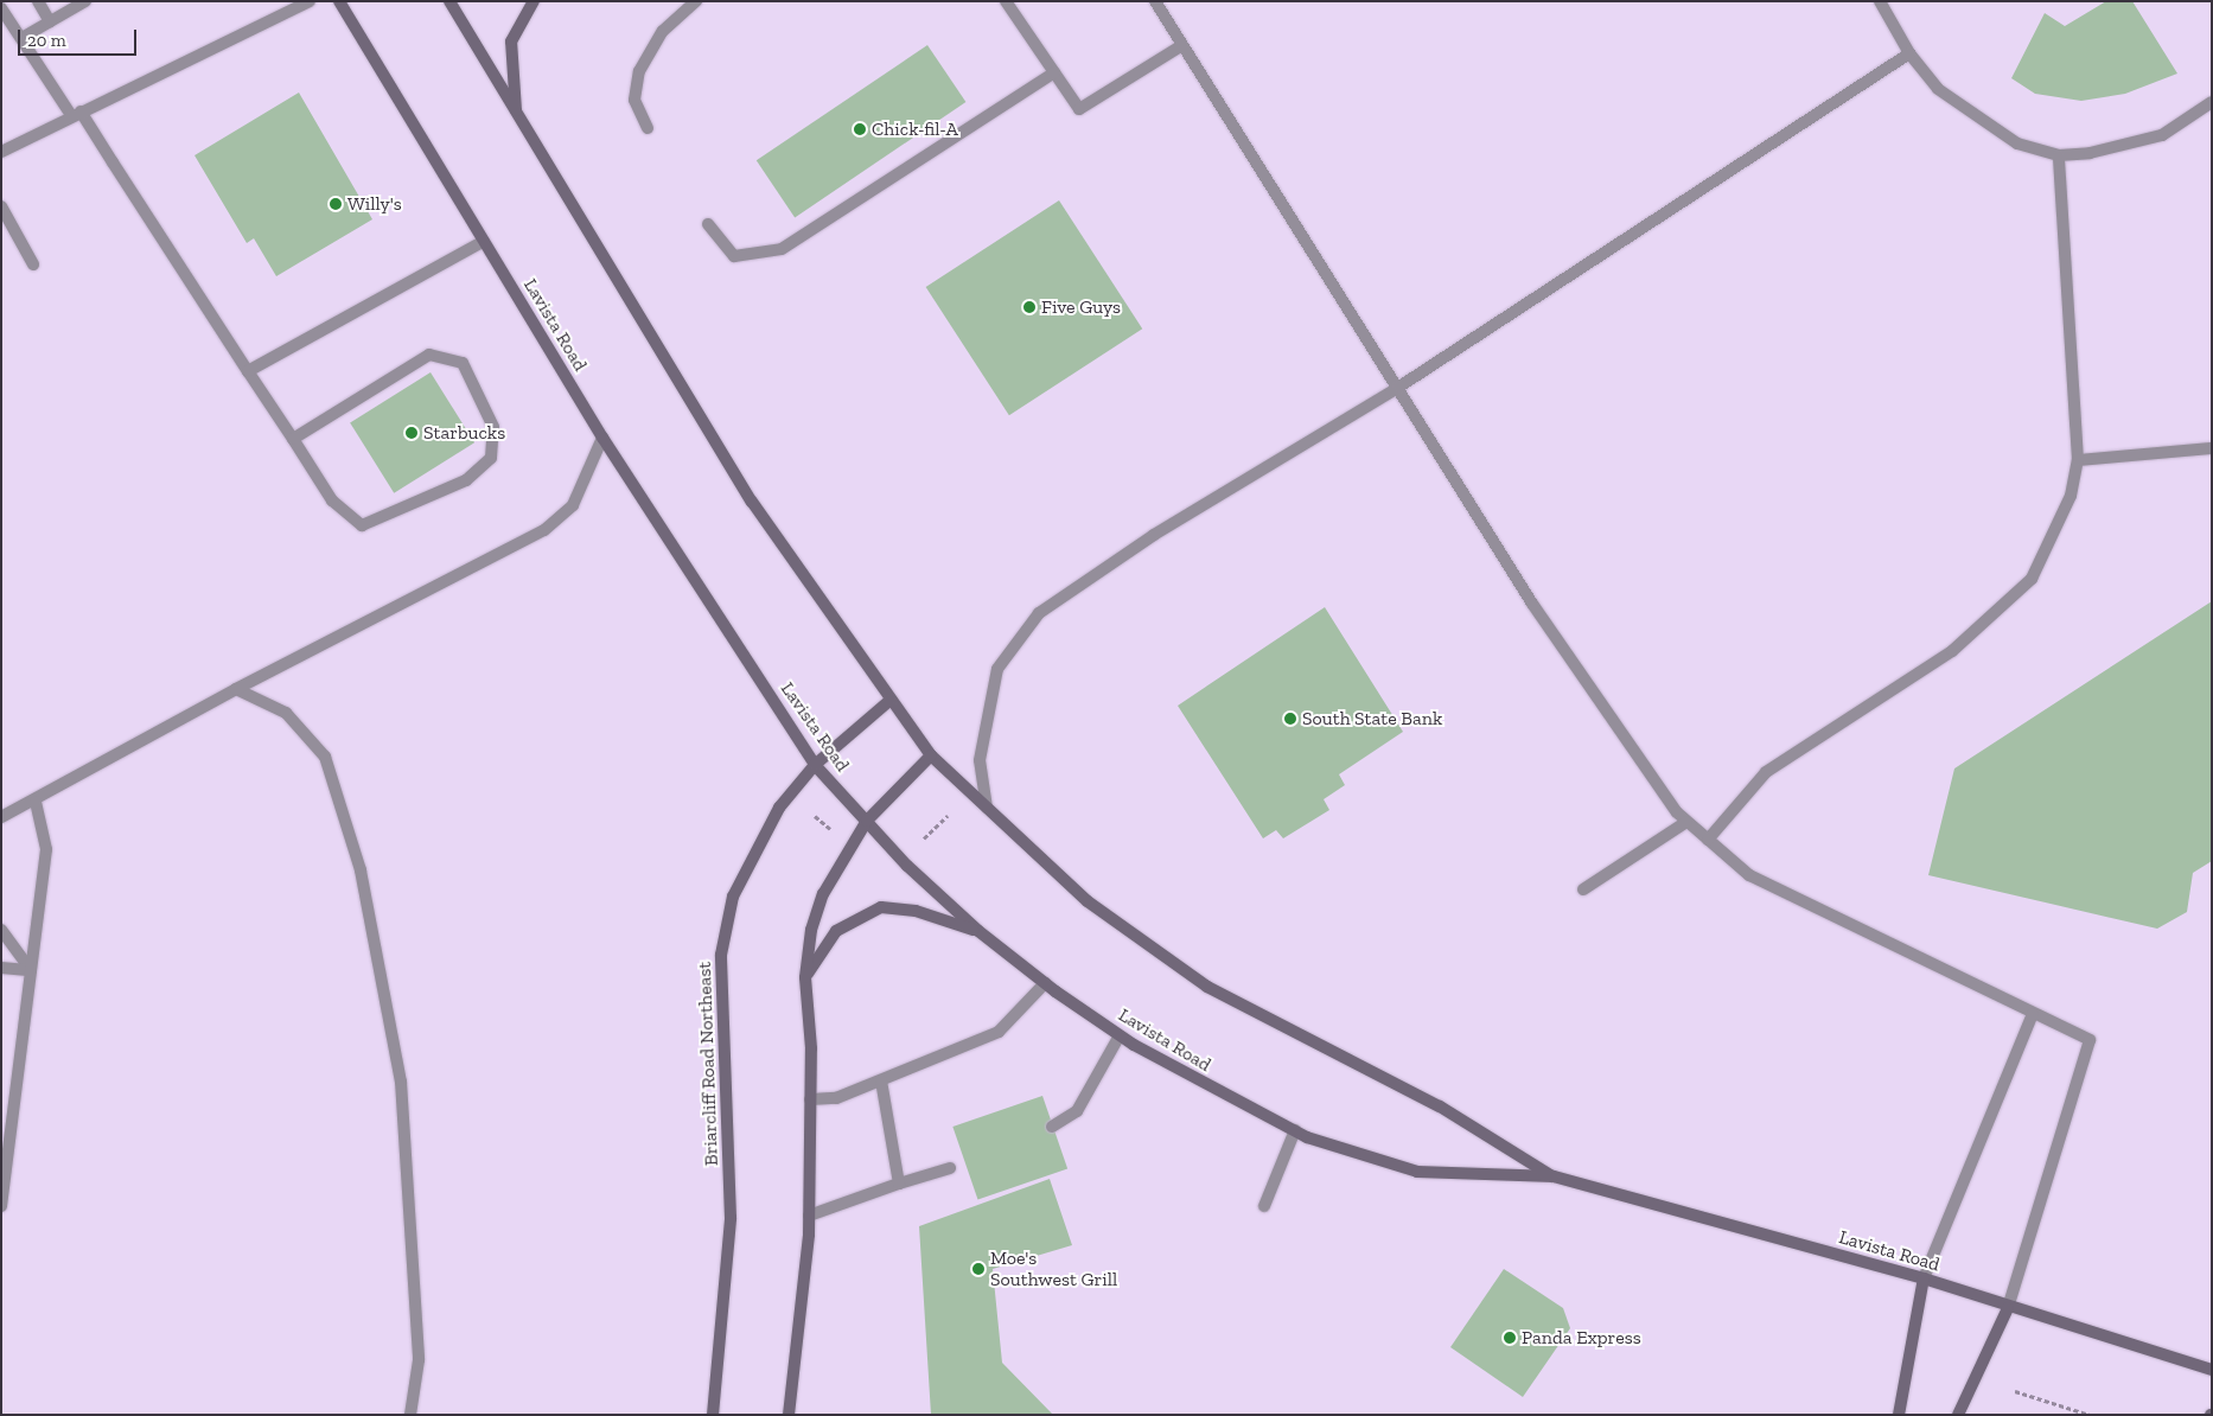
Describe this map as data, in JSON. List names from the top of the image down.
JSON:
{
  "streets": {
    "main road": ["Lavista Road", "Briarcliff Road Northeast"]
  },
  "crossings": [
    ["Lavista Road", "Briarcliff Road Northeast"]
  ],
  "places": [
    "Chick-fil-A",
    "Willy's",
    "Five Guys",
    "Starbucks",
    "South State Bank",
    "Moe's Southwest Grill",
    "Panda Express"
  ],
  "scale_bar": "20 m"
}
